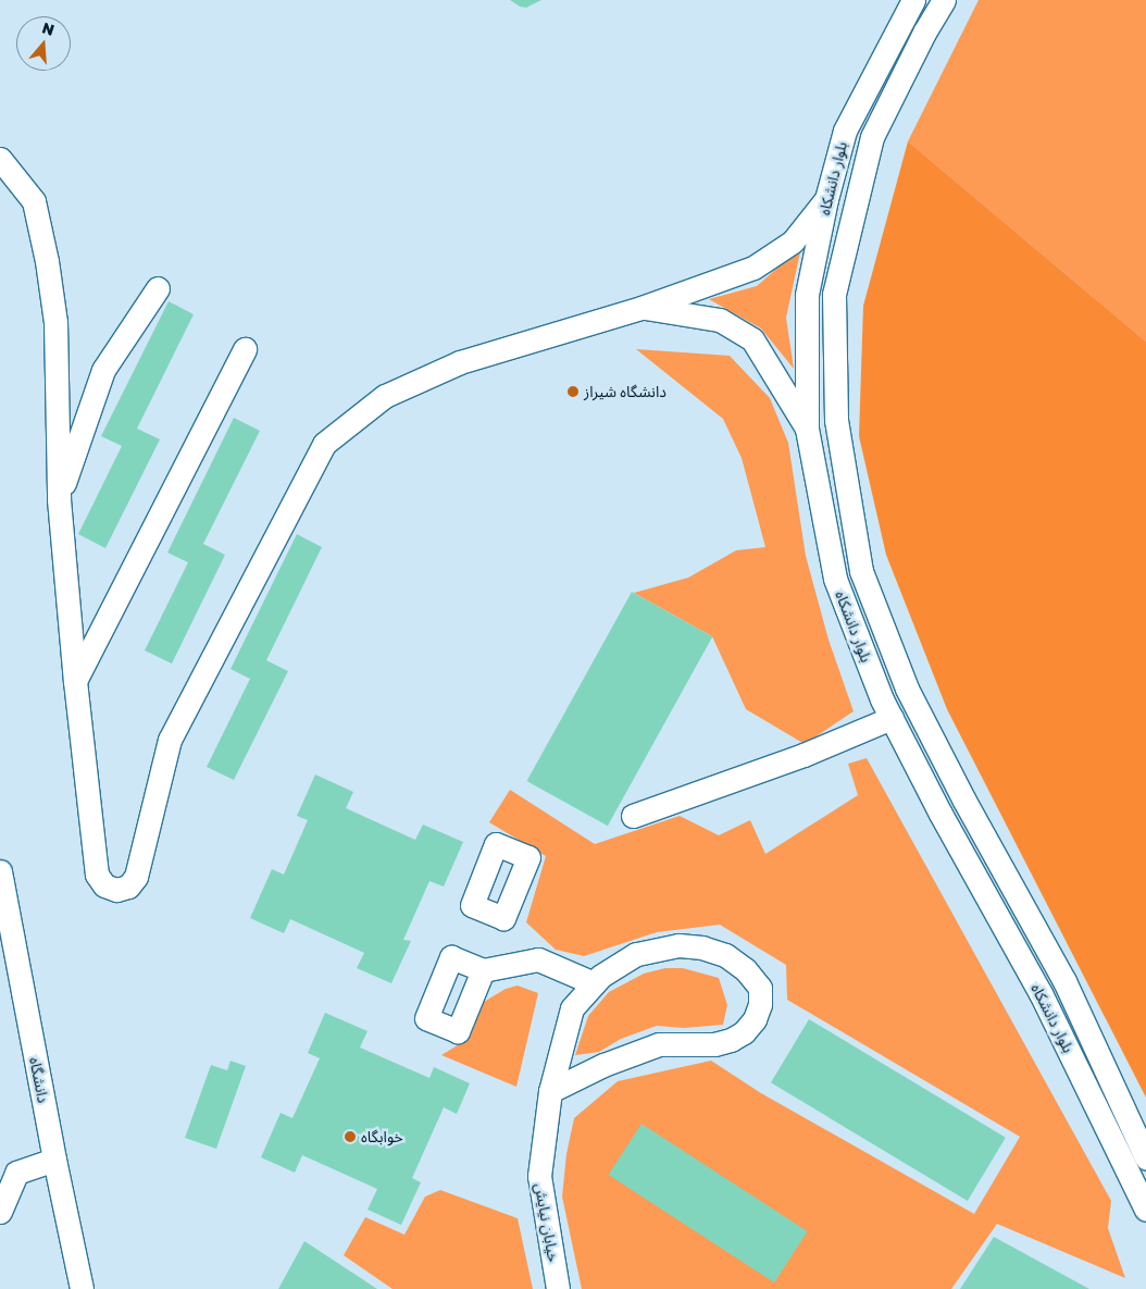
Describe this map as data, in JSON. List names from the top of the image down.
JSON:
{
  "streets": {
    "street": ["بلوار دانشکاه", "دانشگاه", "خیابان نیایش"]
  },
  "places": ["دانشگاه شیراز", "خوابگاه"],
  "north": "top"
}
